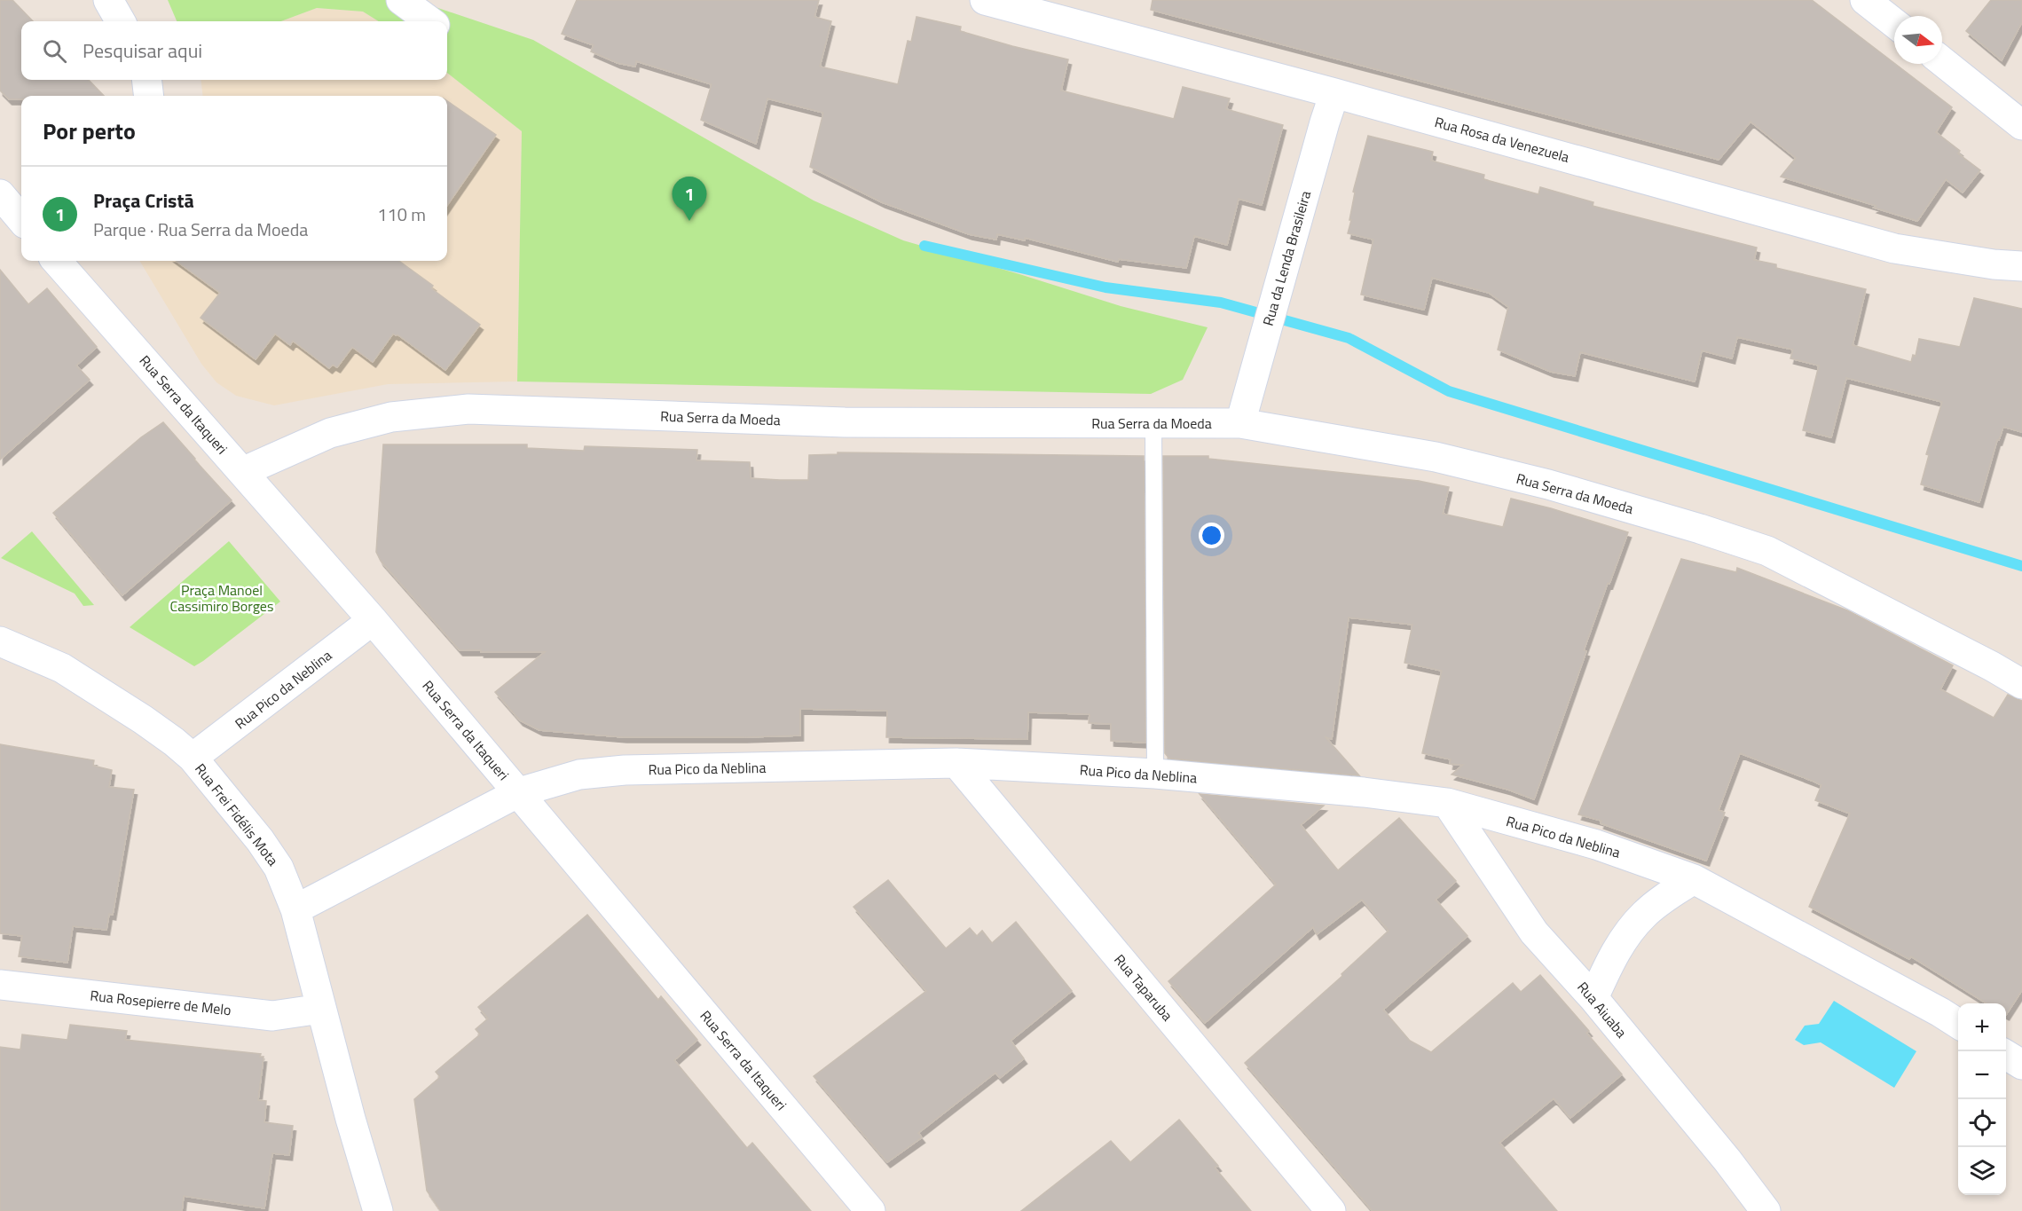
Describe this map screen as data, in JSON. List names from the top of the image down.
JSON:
{
  "streets": {
    "street": [
      "Rua Rosa da Venezuela",
      "Rua da Lenda Brasileira",
      "Rua Serra da Itaqueri",
      "Rua Serra da Moeda",
      "Rua Pico da Neblina",
      "Rua Frei Fidélis Mota",
      "Rua Taparuba",
      "Rua Rosepierre de Melo",
      "Rua Aiuaba"
    ]
  },
  "crossings": [
    ["Rua Rosa da Venezuela", "Rua da Lenda Brasileira"],
    ["Rua da Lenda Brasileira", "Rua Serra da Moeda"],
    ["Rua Serra da Itaqueri", "Rua Serra da Moeda"],
    ["Rua Serra da Itaqueri", "Rua Pico da Neblina"],
    ["Rua Pico da Neblina", "Rua Frei Fidélis Mota"],
    ["Rua Pico da Neblina", "Rua Taparuba"],
    ["Rua Pico da Neblina", "Rua Aiuaba"],
    ["Rua Frei Fidélis Mota", "Rua Rosepierre de Melo"]
  ],
  "parks": ["Praça Manoel Cassimiro Borges"],
  "north": "right",
  "page": {
    "search": "Pesquisar aqui",
    "heading": "Por perto",
    "list": [
      {
        "mark": "1",
        "name": "Praça Cristã",
        "note": "Parque · Rua Serra da Moeda",
        "value": "110 m"
      }
    ],
    "pins": "1",
    "map_buttons": ["+", "−"]
  }
}
